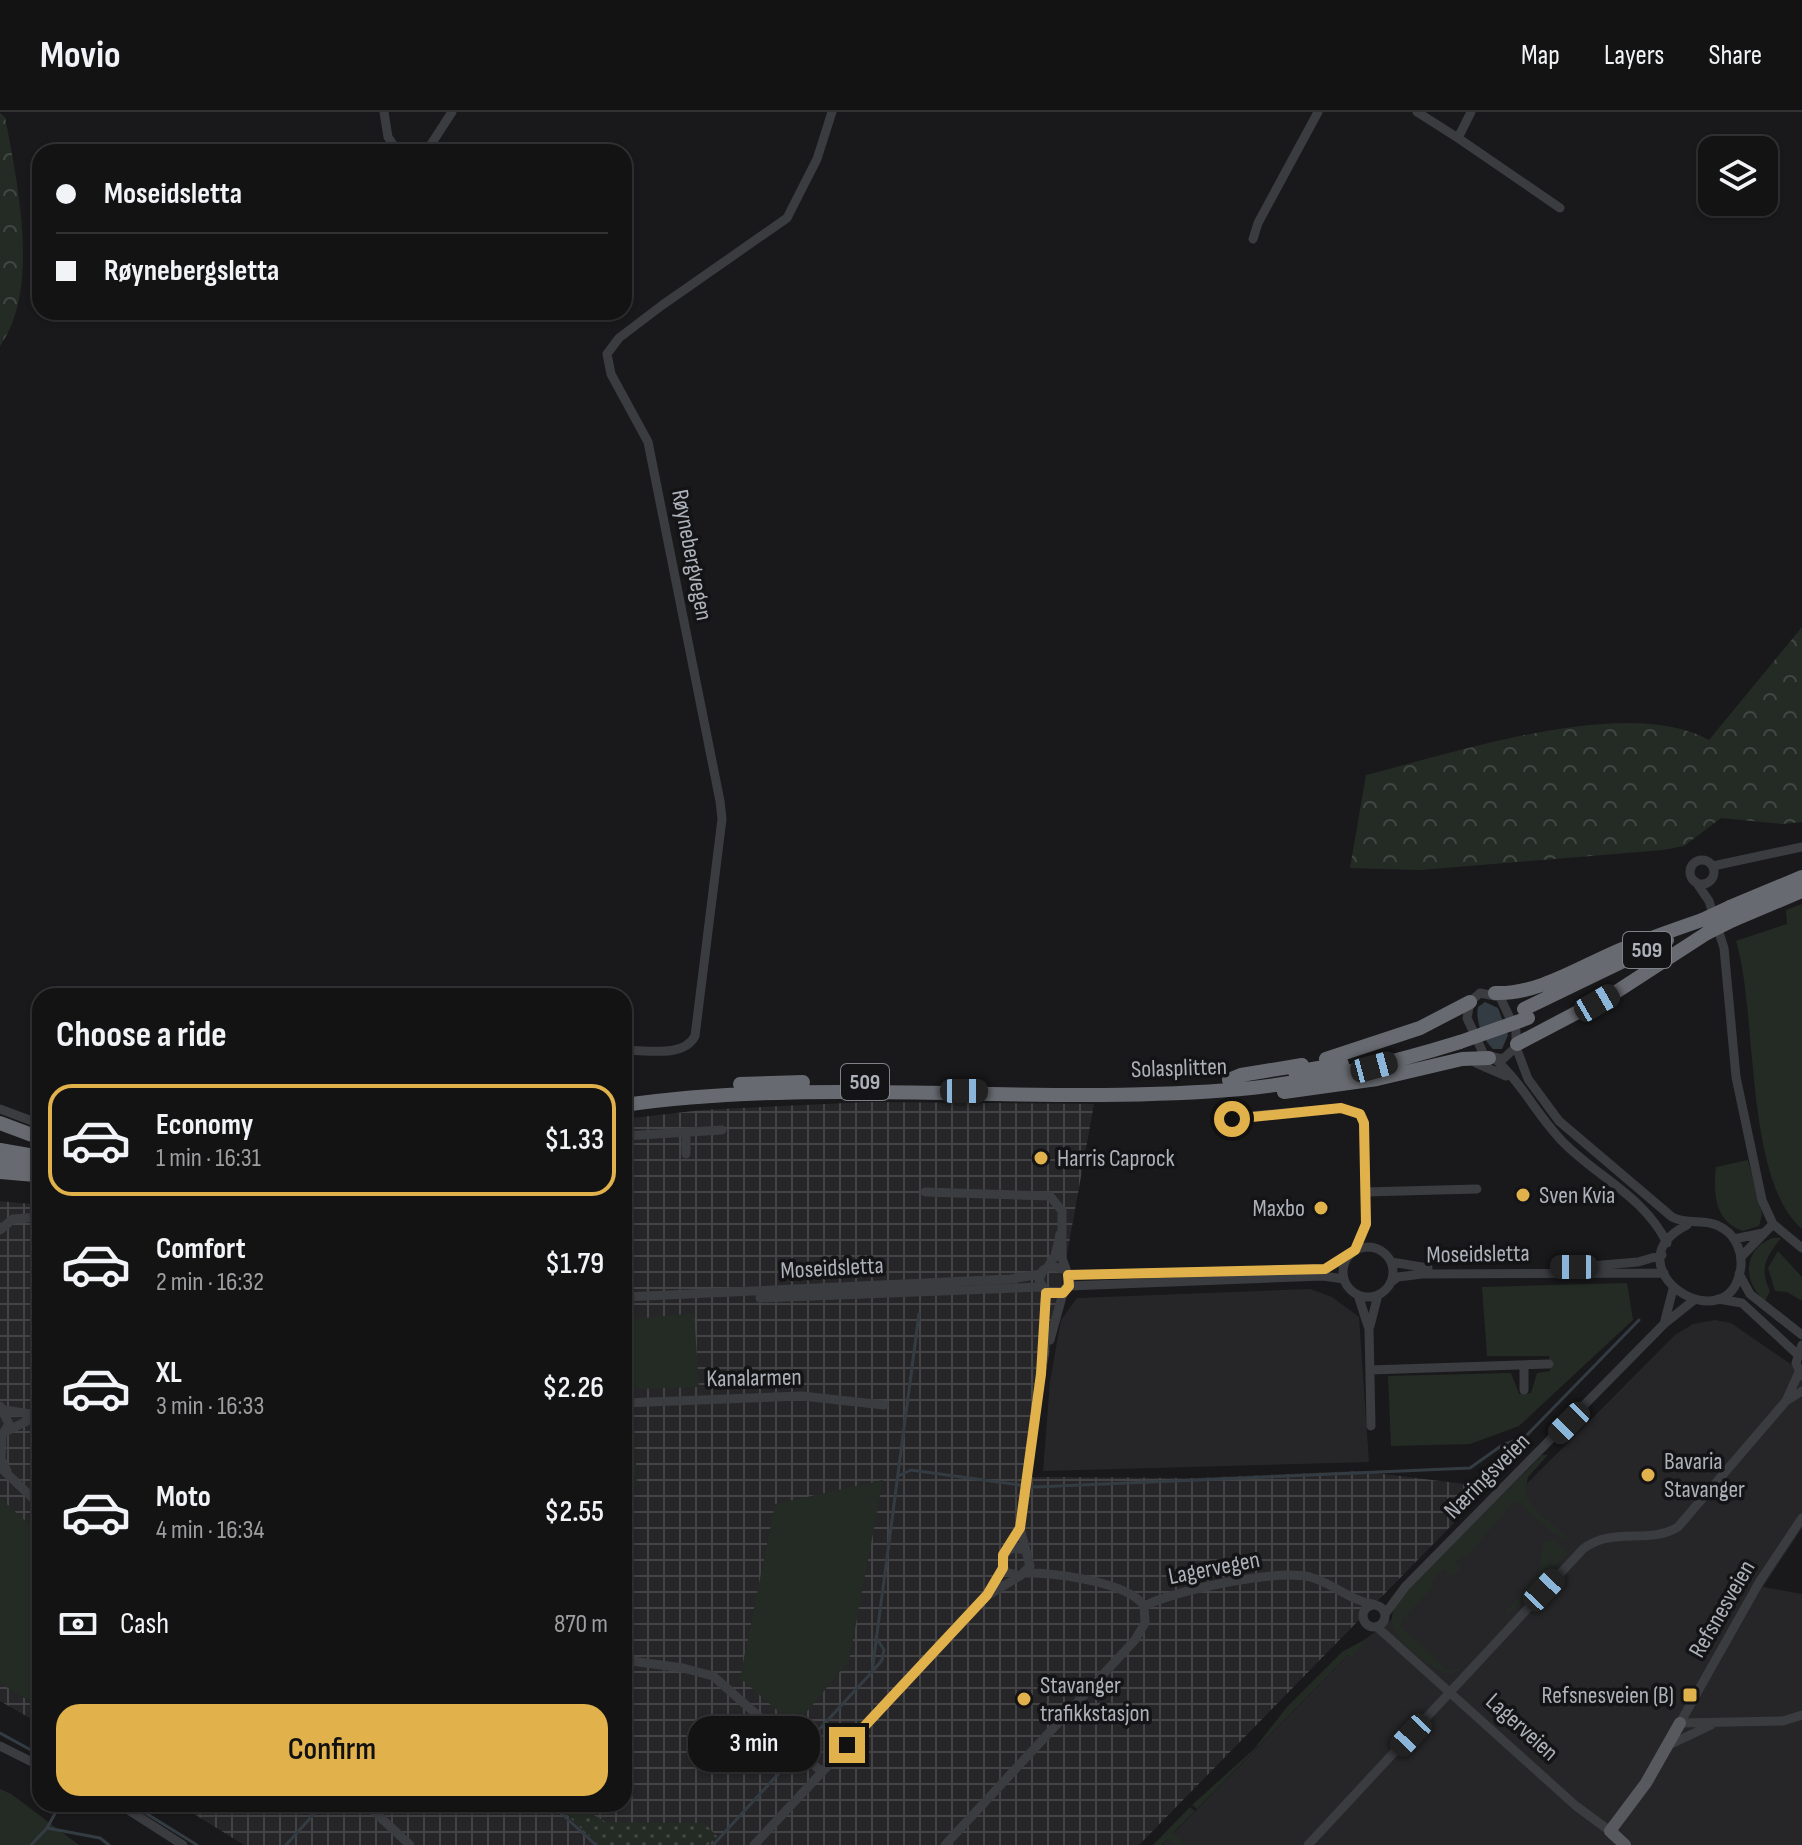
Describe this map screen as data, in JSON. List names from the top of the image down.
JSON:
{
  "streets": {
    "highway": ["509", "Solasplitten"],
    "main road": ["Lagerveien"],
    "street": [
      "Røynebergvegen",
      "Moseidsletta",
      "Kanalarmen",
      "Næringsveien",
      "Lagervegen",
      "Refsnesveien"
    ]
  },
  "crossings": [
    ["509", "Solasplitten"],
    ["Moseidsletta", "Næringsveien"],
    ["Næringsveien", "Lagervegen"],
    ["Næringsveien", "Lagerveien"],
    ["Lagervegen", "Lagerveien"]
  ],
  "places": {
    "other": [
      "Harris Caprock",
      "Sven Kvia",
      "Maxbo",
      "Bavaria Stavanger",
      "Stavanger trafikkstasjon"
    ],
    "transit": ["Refsnesveien (B)"]
  },
  "page": {
    "header": "Movio",
    "nav": ["Map", "Layers", "Share"],
    "banner": ["Moseidsletta", "Røynebergsletta"],
    "heading": "Choose a ride",
    "list": [
      {
        "name": "Economy",
        "note": "1 min · 16:31",
        "value": "$1.33"
      },
      {
        "name": "Comfort",
        "note": "2 min · 16:32",
        "value": "$1.79"
      },
      {
        "name": "XL",
        "note": "3 min · 16:33",
        "value": "$2.26"
      },
      {
        "name": "Moto",
        "note": "4 min · 16:34",
        "value": "$2.55"
      }
    ],
    "pay": ["Cash", "870 m"],
    "buttons": "Confirm",
    "bubble": "3 min"
  }
}
